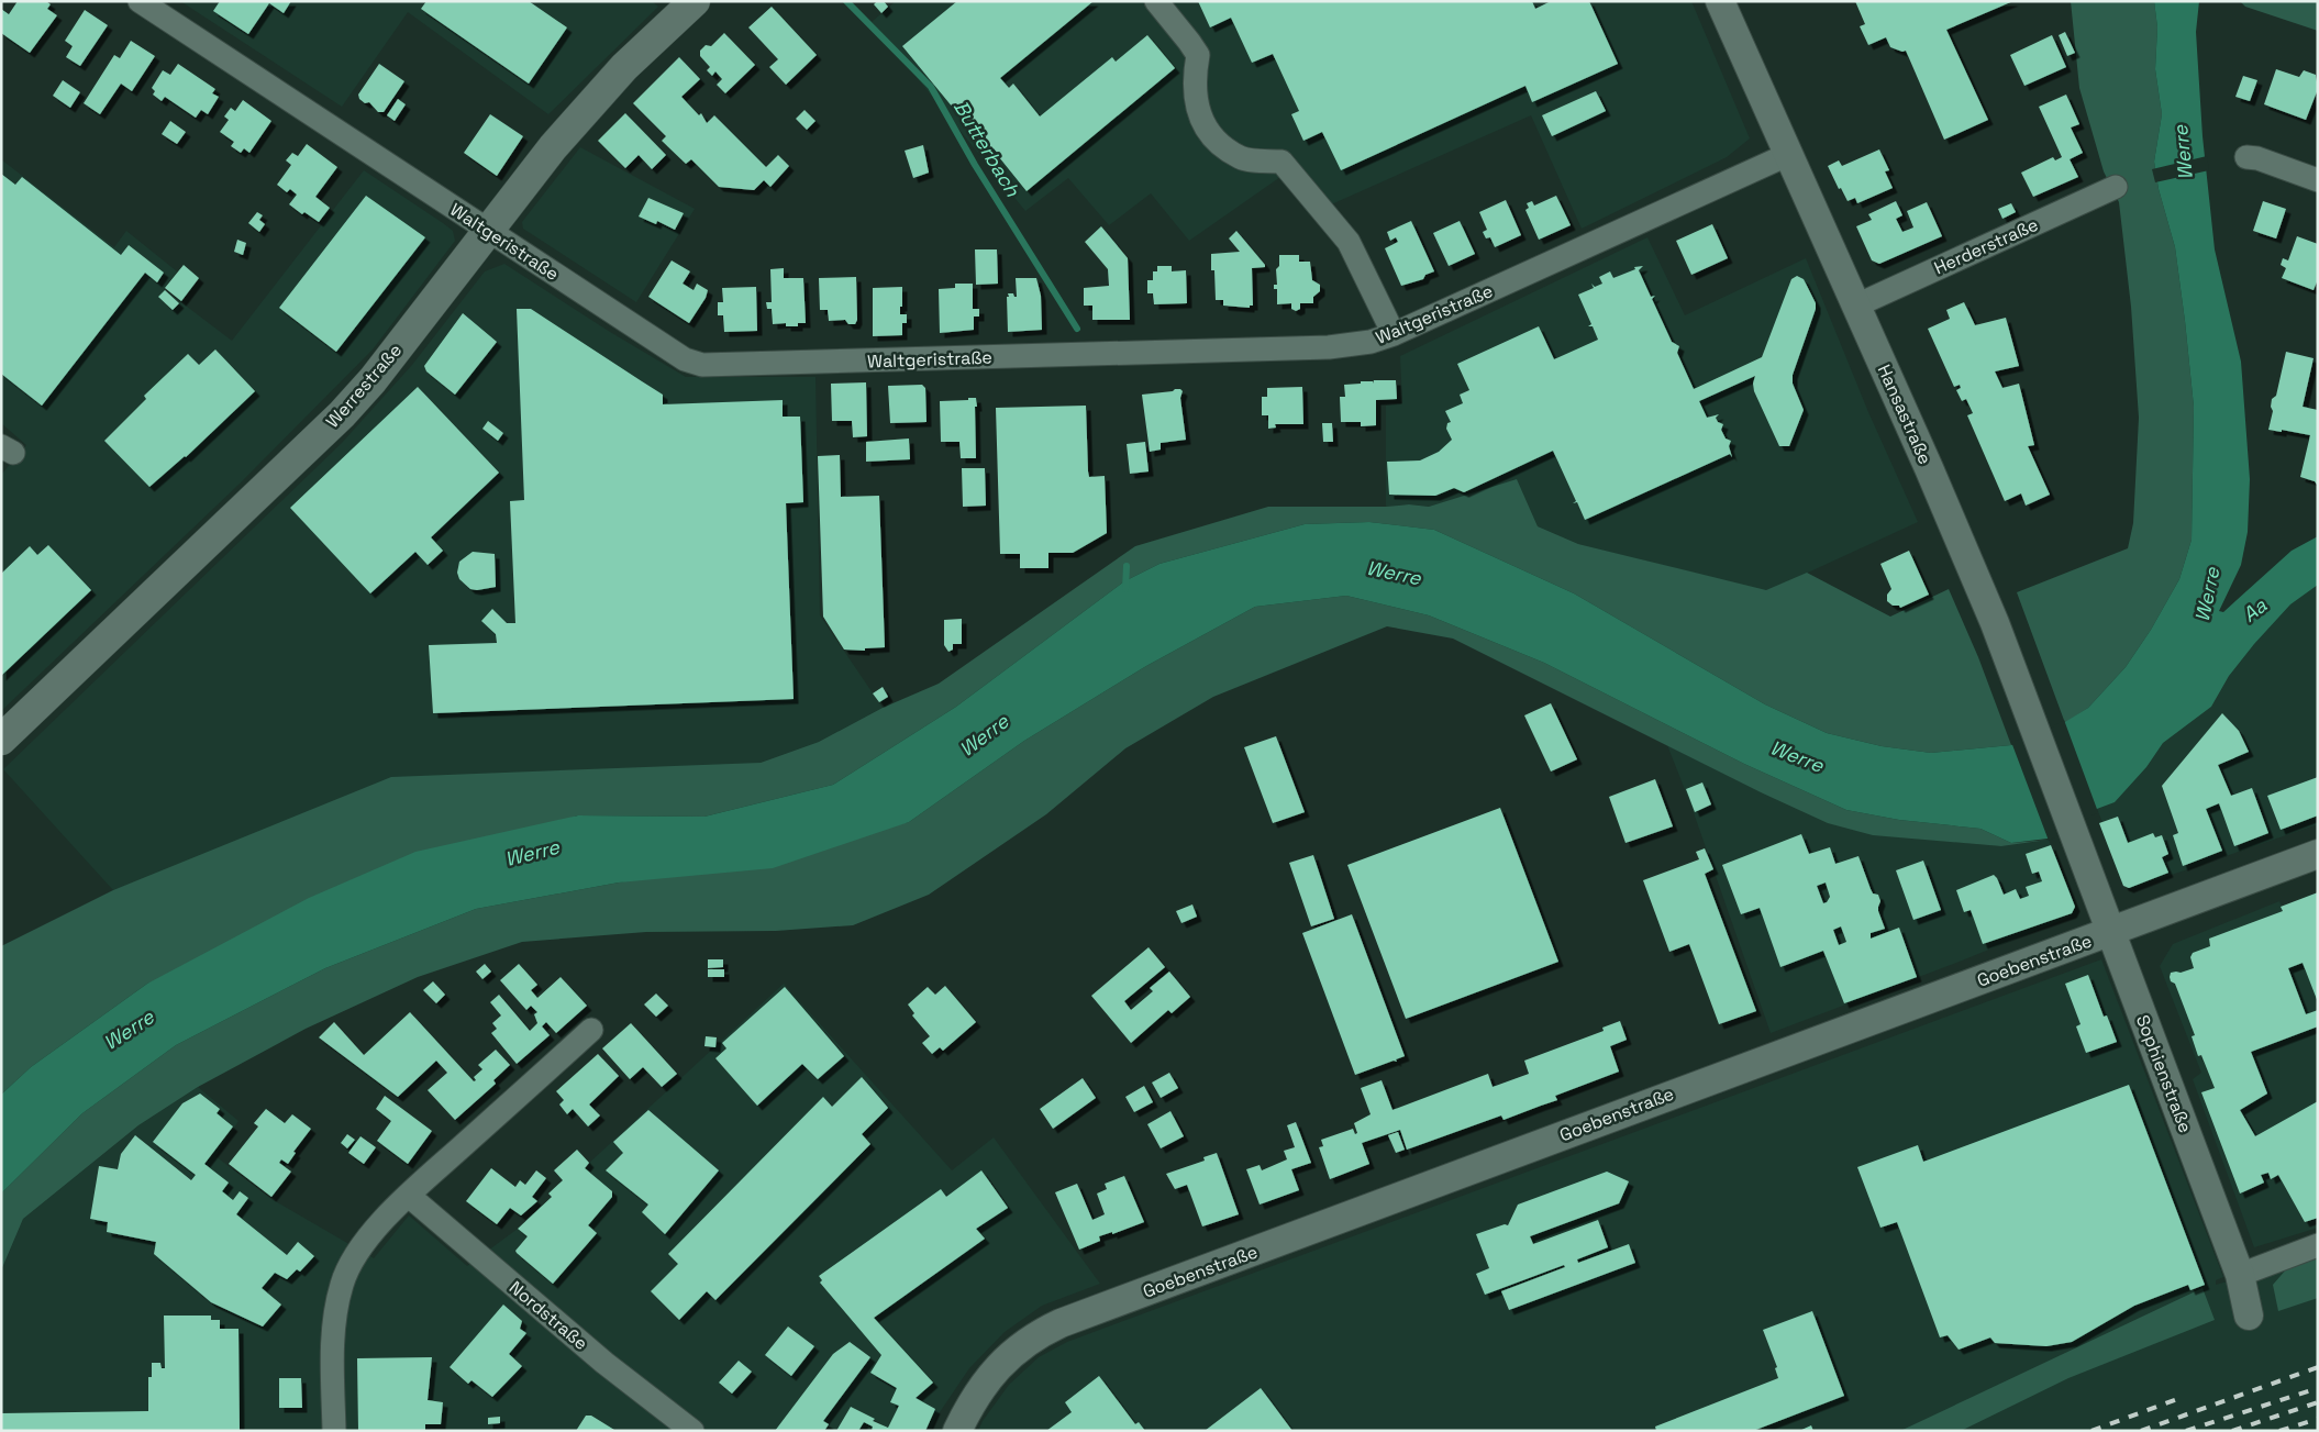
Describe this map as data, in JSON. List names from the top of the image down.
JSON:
{
  "streets": {
    "main road": ["Werrestraße"],
    "street": [
      "Waltgeristraße",
      "Herderstraße",
      "Hansastraße",
      "Goebenstraße",
      "Sophienstraße",
      "Nordstraße"
    ]
  },
  "crossings": [
    ["Waltgeristraße", "Werrestraße"],
    ["Waltgeristraße", "Hansastraße"],
    ["Herderstraße", "Hansastraße"],
    ["Hansastraße", "Sophienstraße"],
    ["Goebenstraße", "Sophienstraße"]
  ],
  "water": ["Butterbach", "Werre", "Aa"]
}
